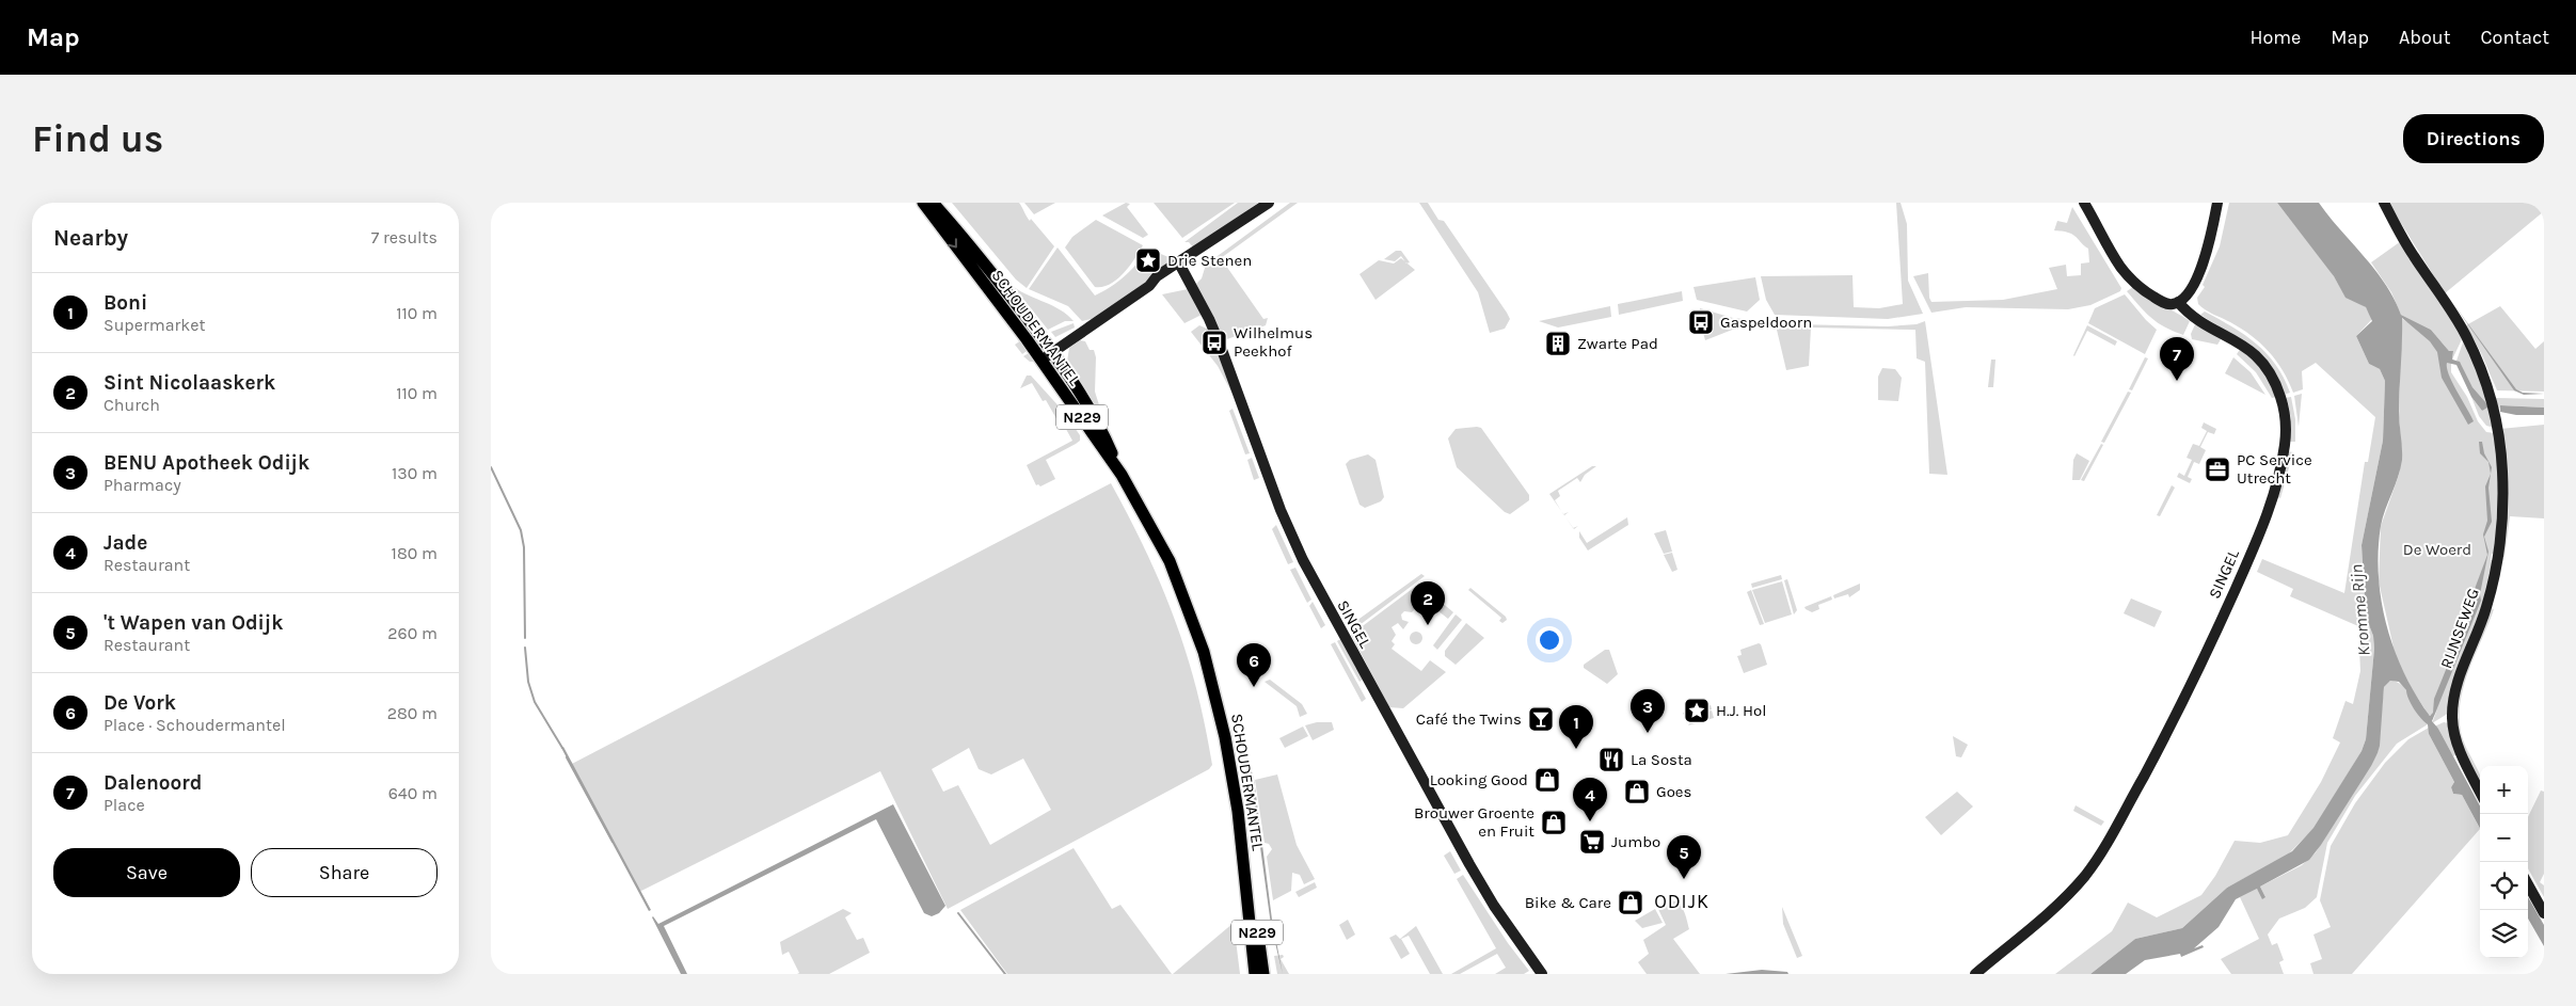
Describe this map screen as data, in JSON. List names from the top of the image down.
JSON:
{
  "streets": {
    "main road": ["SCHOUDERMANTEL", "N229"],
    "street": ["SINGEL", "RIJNSEWEG"]
  },
  "districts": ["ODIJK"],
  "water": ["Kromme Rijn"],
  "parks": ["De Woerd"],
  "places": {
    "place": ["Drie Stenen", "H.J. Hol"],
    "bus stop": ["Gaspeldoorn", "Wilhelmus Peekhof"],
    "building": ["Zwarte Pad"],
    "office": ["PC Service Utrecht"],
    "bar": ["Café the Twins"],
    "restaurant": ["La Sosta"],
    "shop": [
      "Looking Good",
      "Goes",
      "Brouwer Groente en Fruit",
      "Bike & Care"
    ],
    "supermarket": ["Jumbo"]
  },
  "page": {
    "header": "Map",
    "nav": [
      "Home",
      "Map",
      "About",
      "Contact"
    ],
    "buttons": [
      "Directions",
      ["Save", "Share"]
    ],
    "title": "Find us",
    "heading": ["Nearby", "7 results"],
    "list": [
      {
        "mark": "1",
        "name": "Boni",
        "note": "Supermarket",
        "value": "110 m"
      },
      {
        "mark": "2",
        "name": "Sint Nicolaaskerk",
        "note": "Church",
        "value": "110 m"
      },
      {
        "mark": "3",
        "name": "BENU Apotheek Odijk",
        "note": "Pharmacy",
        "value": "130 m"
      },
      {
        "mark": "4",
        "name": "Jade",
        "note": "Restaurant",
        "value": "180 m"
      },
      {
        "mark": "5",
        "name": "'t Wapen van Odijk",
        "note": "Restaurant",
        "value": "260 m"
      },
      {
        "mark": "6",
        "name": "De Vork",
        "note": "Place · Schoudermantel",
        "value": "280 m"
      },
      {
        "mark": "7",
        "name": "Dalenoord",
        "note": "Place",
        "value": "640 m"
      }
    ],
    "pins": [
      "7",
      "2",
      "6",
      "3",
      "1",
      "4",
      "5"
    ],
    "map_buttons": ["+", "−"]
  }
}
